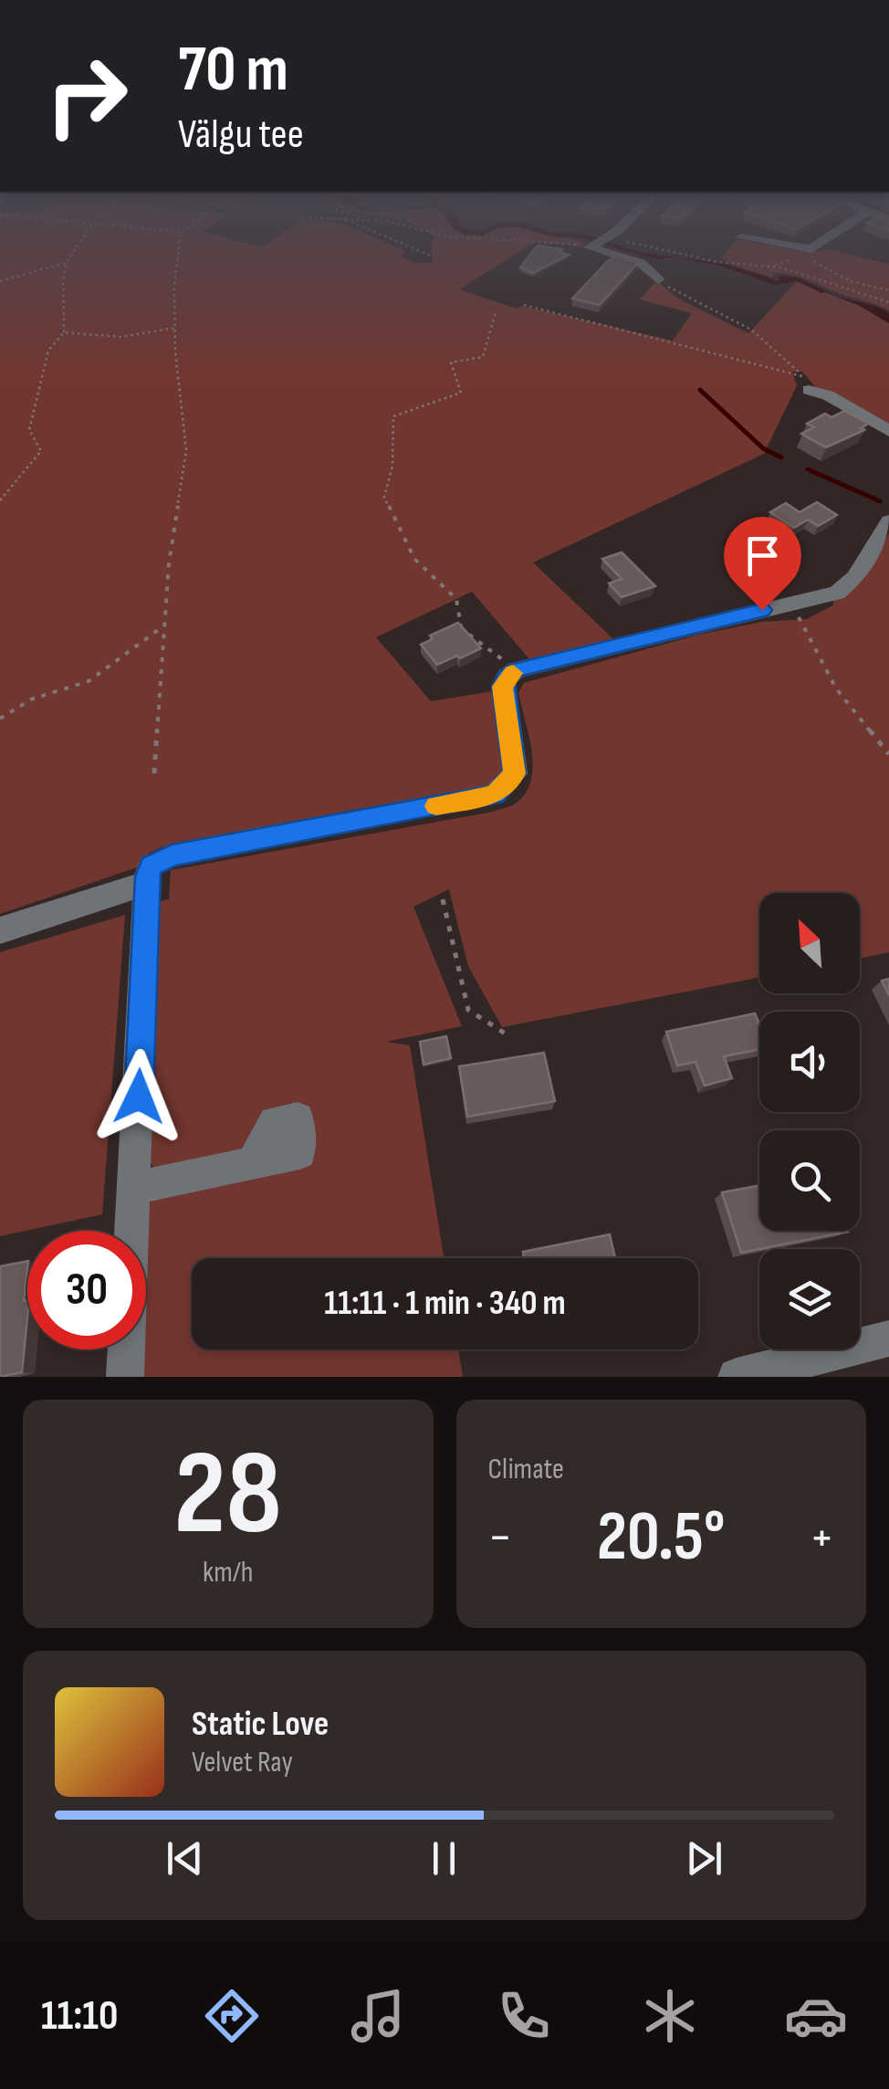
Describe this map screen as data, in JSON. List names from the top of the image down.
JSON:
{
  "north": "top left",
  "page": {
    "turn": ["70 m", "Välgu tee"],
    "limit": "30",
    "trip": "11:11 · 1 min · 340 m",
    "tile": [
      ["28", "km/h"],
      "Climate"
    ],
    "heat": ["−", "20.5°", "+"],
    "song": ["Static Love", "Velvet Ray"],
    "tabs": "11:10"
  }
}
